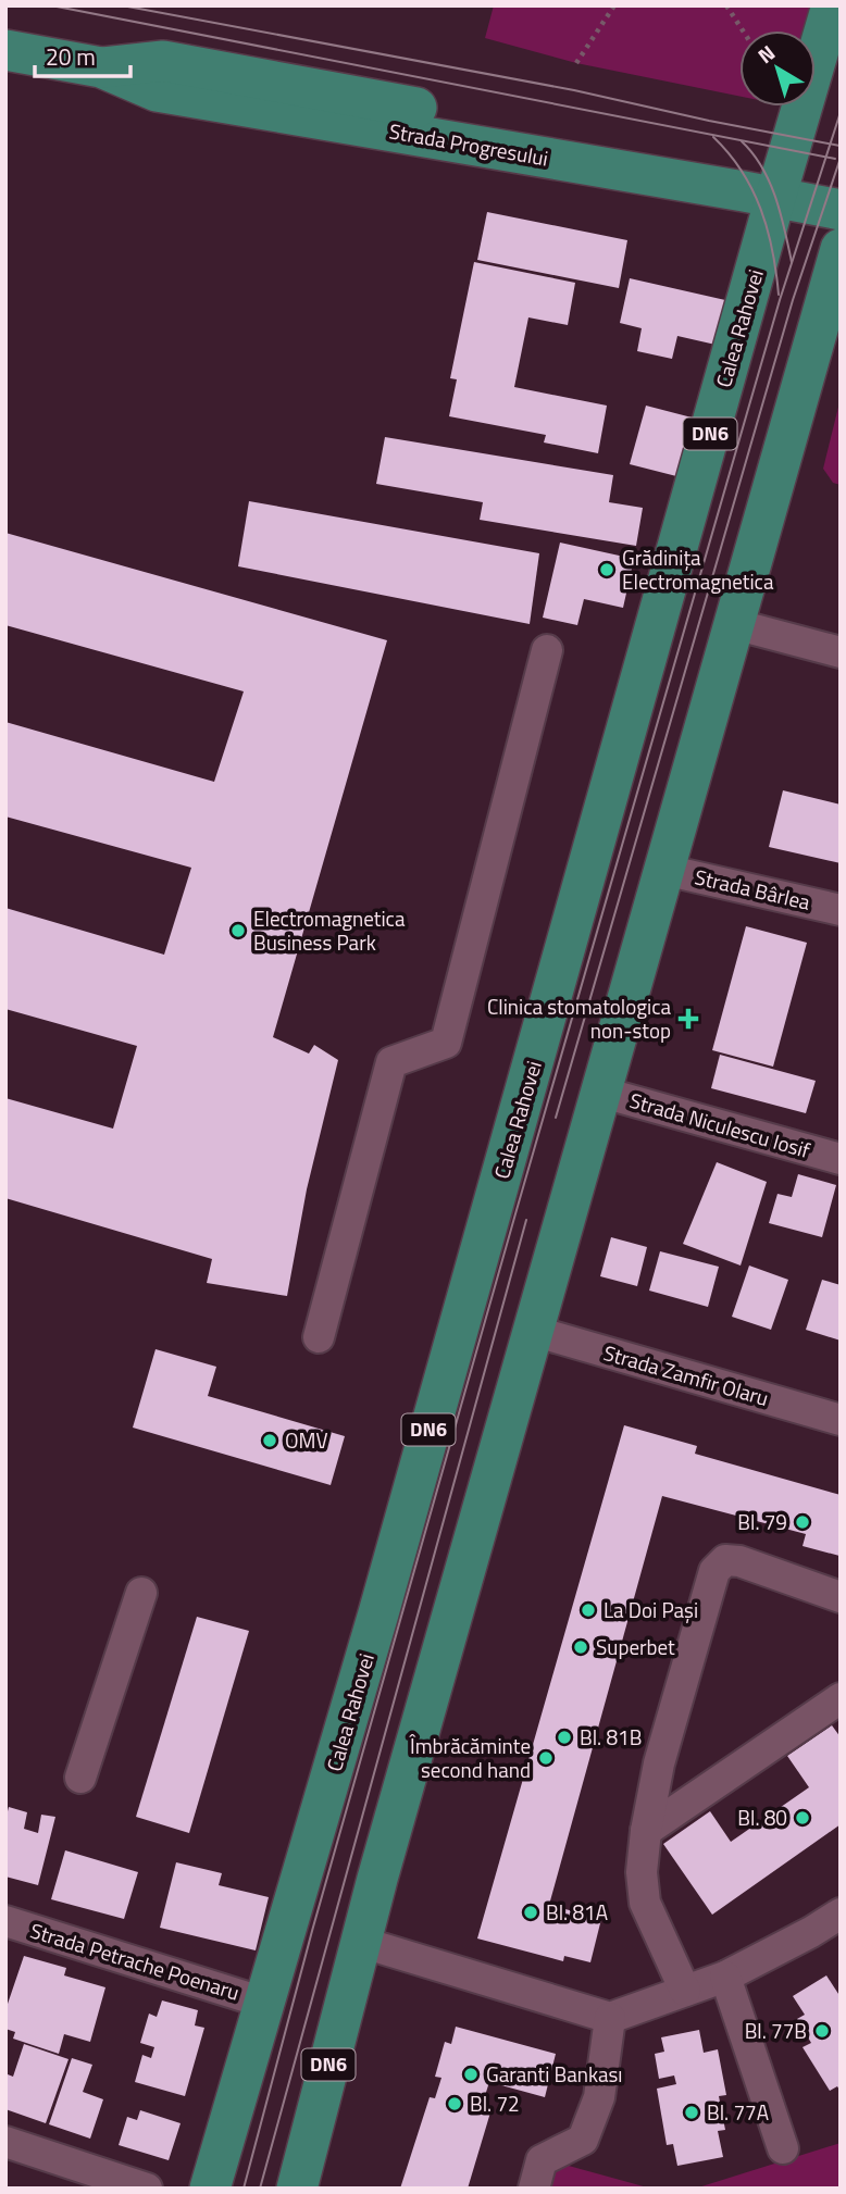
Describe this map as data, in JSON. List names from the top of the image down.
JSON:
{
  "streets": {
    "main road": ["Strada Progresului", "Calea Rahovei", "DN6"],
    "street": [
      "Strada Bârlea",
      "Strada Niculescu Iosif",
      "Strada Zamfir Olaru",
      "Strada Petrache Poenaru"
    ]
  },
  "crossings": [
    ["Strada Progresului", "Calea Rahovei"],
    ["Calea Rahovei", "Strada Petrache Poenaru"],
    ["DN6", "Strada Bârlea"],
    ["DN6", "Strada Niculescu Iosif"],
    ["DN6", "Strada Zamfir Olaru"]
  ],
  "places": {
    "other": [
      "Grădinița Electromagnetica",
      "Electromagnetica Business Park",
      "OMV",
      "Bl. 79",
      "La Doi Pași",
      "Superbet",
      "Bl. 81B",
      "Îmbrăcăminte second hand",
      "Bl. 80",
      "Bl. 81A",
      "Bl. 77B",
      "Garanti Bankası",
      "Bl. 72",
      "Bl. 77A"
    ],
    "health": ["Clinica stomatologica non-stop"]
  },
  "scale_bar": "20 m",
  "north": "top left"
}
